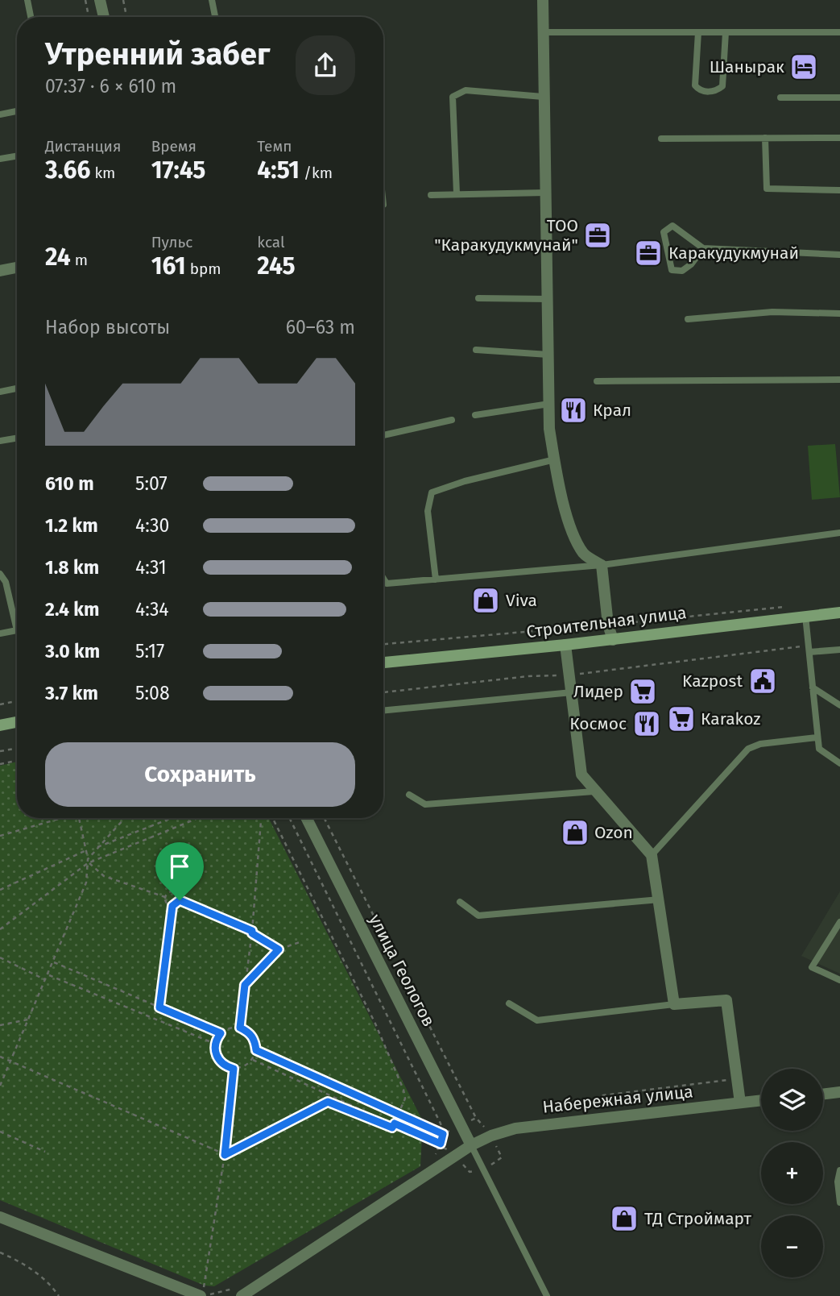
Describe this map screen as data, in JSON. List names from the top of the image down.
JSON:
{
  "streets": {
    "main road": ["Строительная улица"],
    "street": ["улица Геологов", "Набережная улица"]
  },
  "crossings": [
    ["улица Геологов", "Набережная улица"]
  ],
  "places": {
    "hotel": ["Шанырак"],
    "office": ["ТОО \"Каракудукмунай\"", "Каракудукмунай"],
    "restaurant": ["Крал", "Космос"],
    "shop": ["Viva", "Ozon", "ТД Строймарт"],
    "public building": ["Kazpost"],
    "supermarket": ["Лидер", "Кarakoz"]
  },
  "page": {
    "heading": ["Утренний забег", "07:37 · 6 × 610 m"],
    "stats": [
      ["Дистанция", "3.66 km"],
      ["Время", "17:45"],
      ["Темп", "4:51 /km"],
      ["24 m"],
      ["Пульс", "161 bpm"],
      ["kcal", "245"]
    ],
    "chart": ["Набор высоты", "60–63 m"],
    "list": [
      {
        "name": "610 m",
        "note": "5:07"
      },
      {
        "name": "1.2 km",
        "note": "4:30"
      },
      {
        "name": "1.8 km",
        "note": "4:31"
      },
      {
        "name": "2.4 km",
        "note": "4:34"
      },
      {
        "name": "3.0 km",
        "note": "5:17"
      },
      {
        "name": "3.7 km",
        "note": "5:08"
      }
    ],
    "buttons": "Сохранить",
    "map_buttons": ["+", "−"]
  }
}
